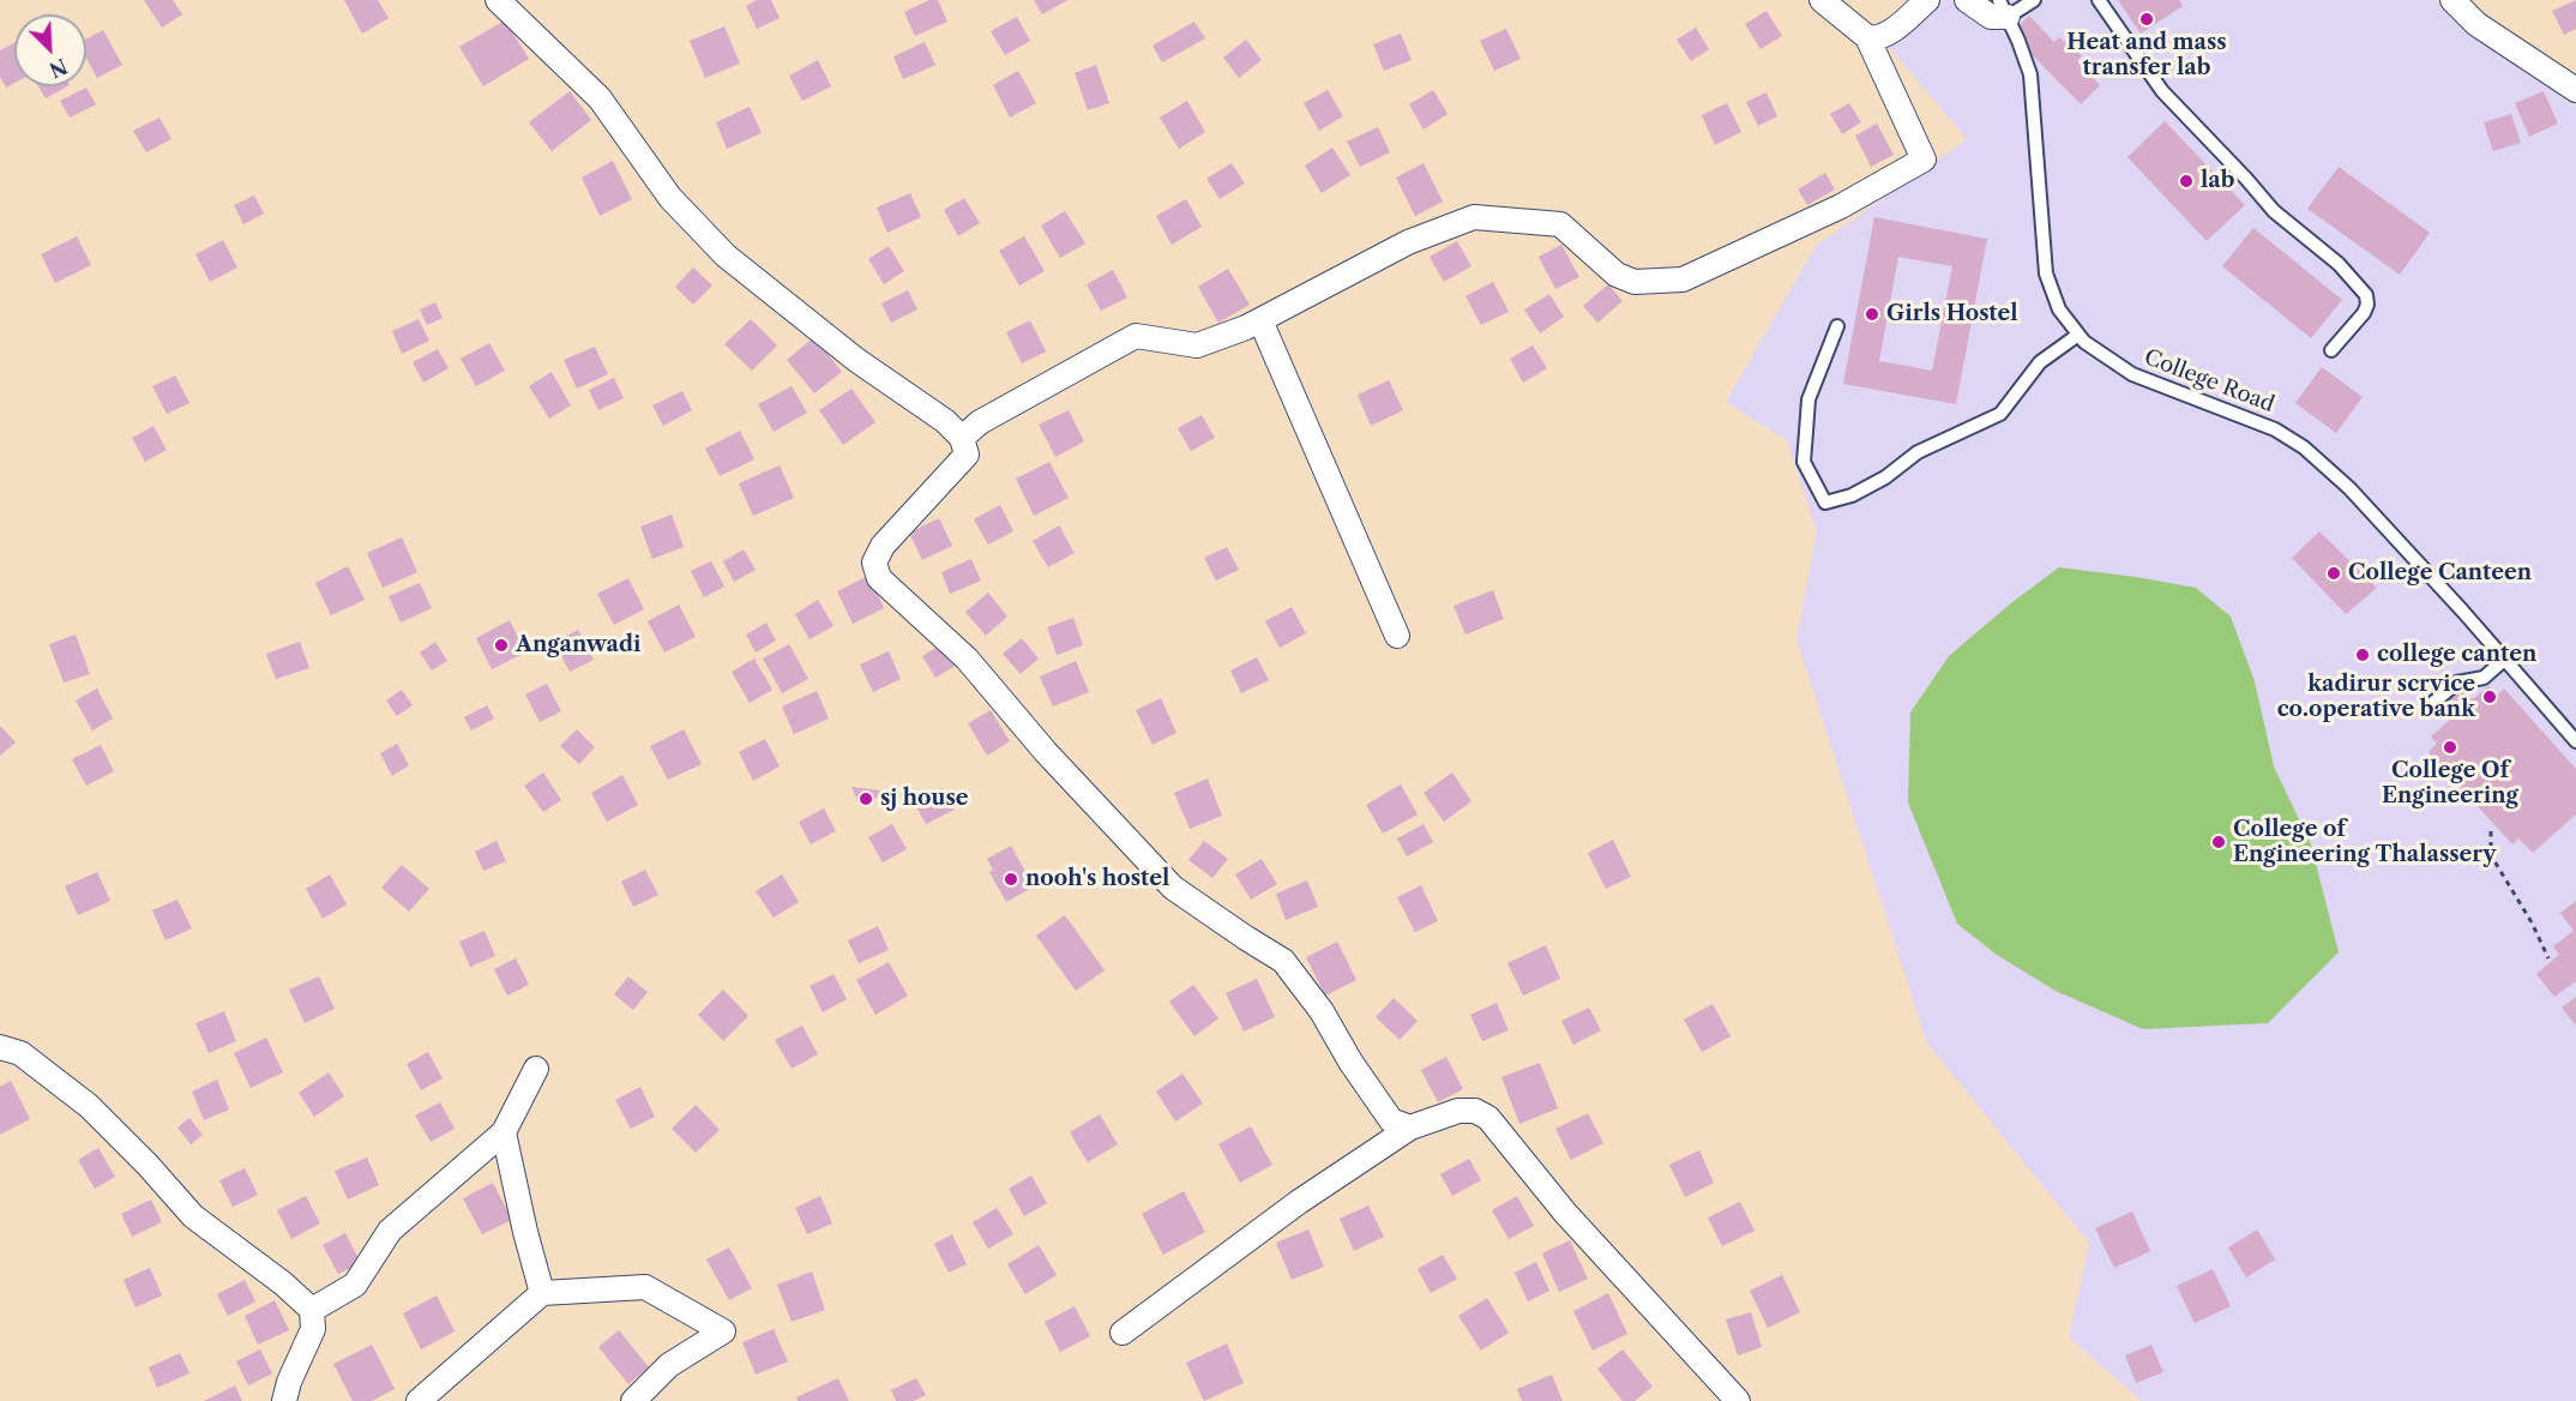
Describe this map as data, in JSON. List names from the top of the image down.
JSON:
{
  "streets": {
    "lane": ["College Road"]
  },
  "places": [
    "Heat and mass transfer lab",
    "lab",
    "Girls Hostel",
    "College Canteen",
    "Anganwadi",
    "college canten",
    "kadirur scrvice co.operative bank",
    "College Of Engineering",
    "sj house",
    "College of Engineering Thalassery",
    "nooh's hostel"
  ],
  "north": "bottom right"
}
